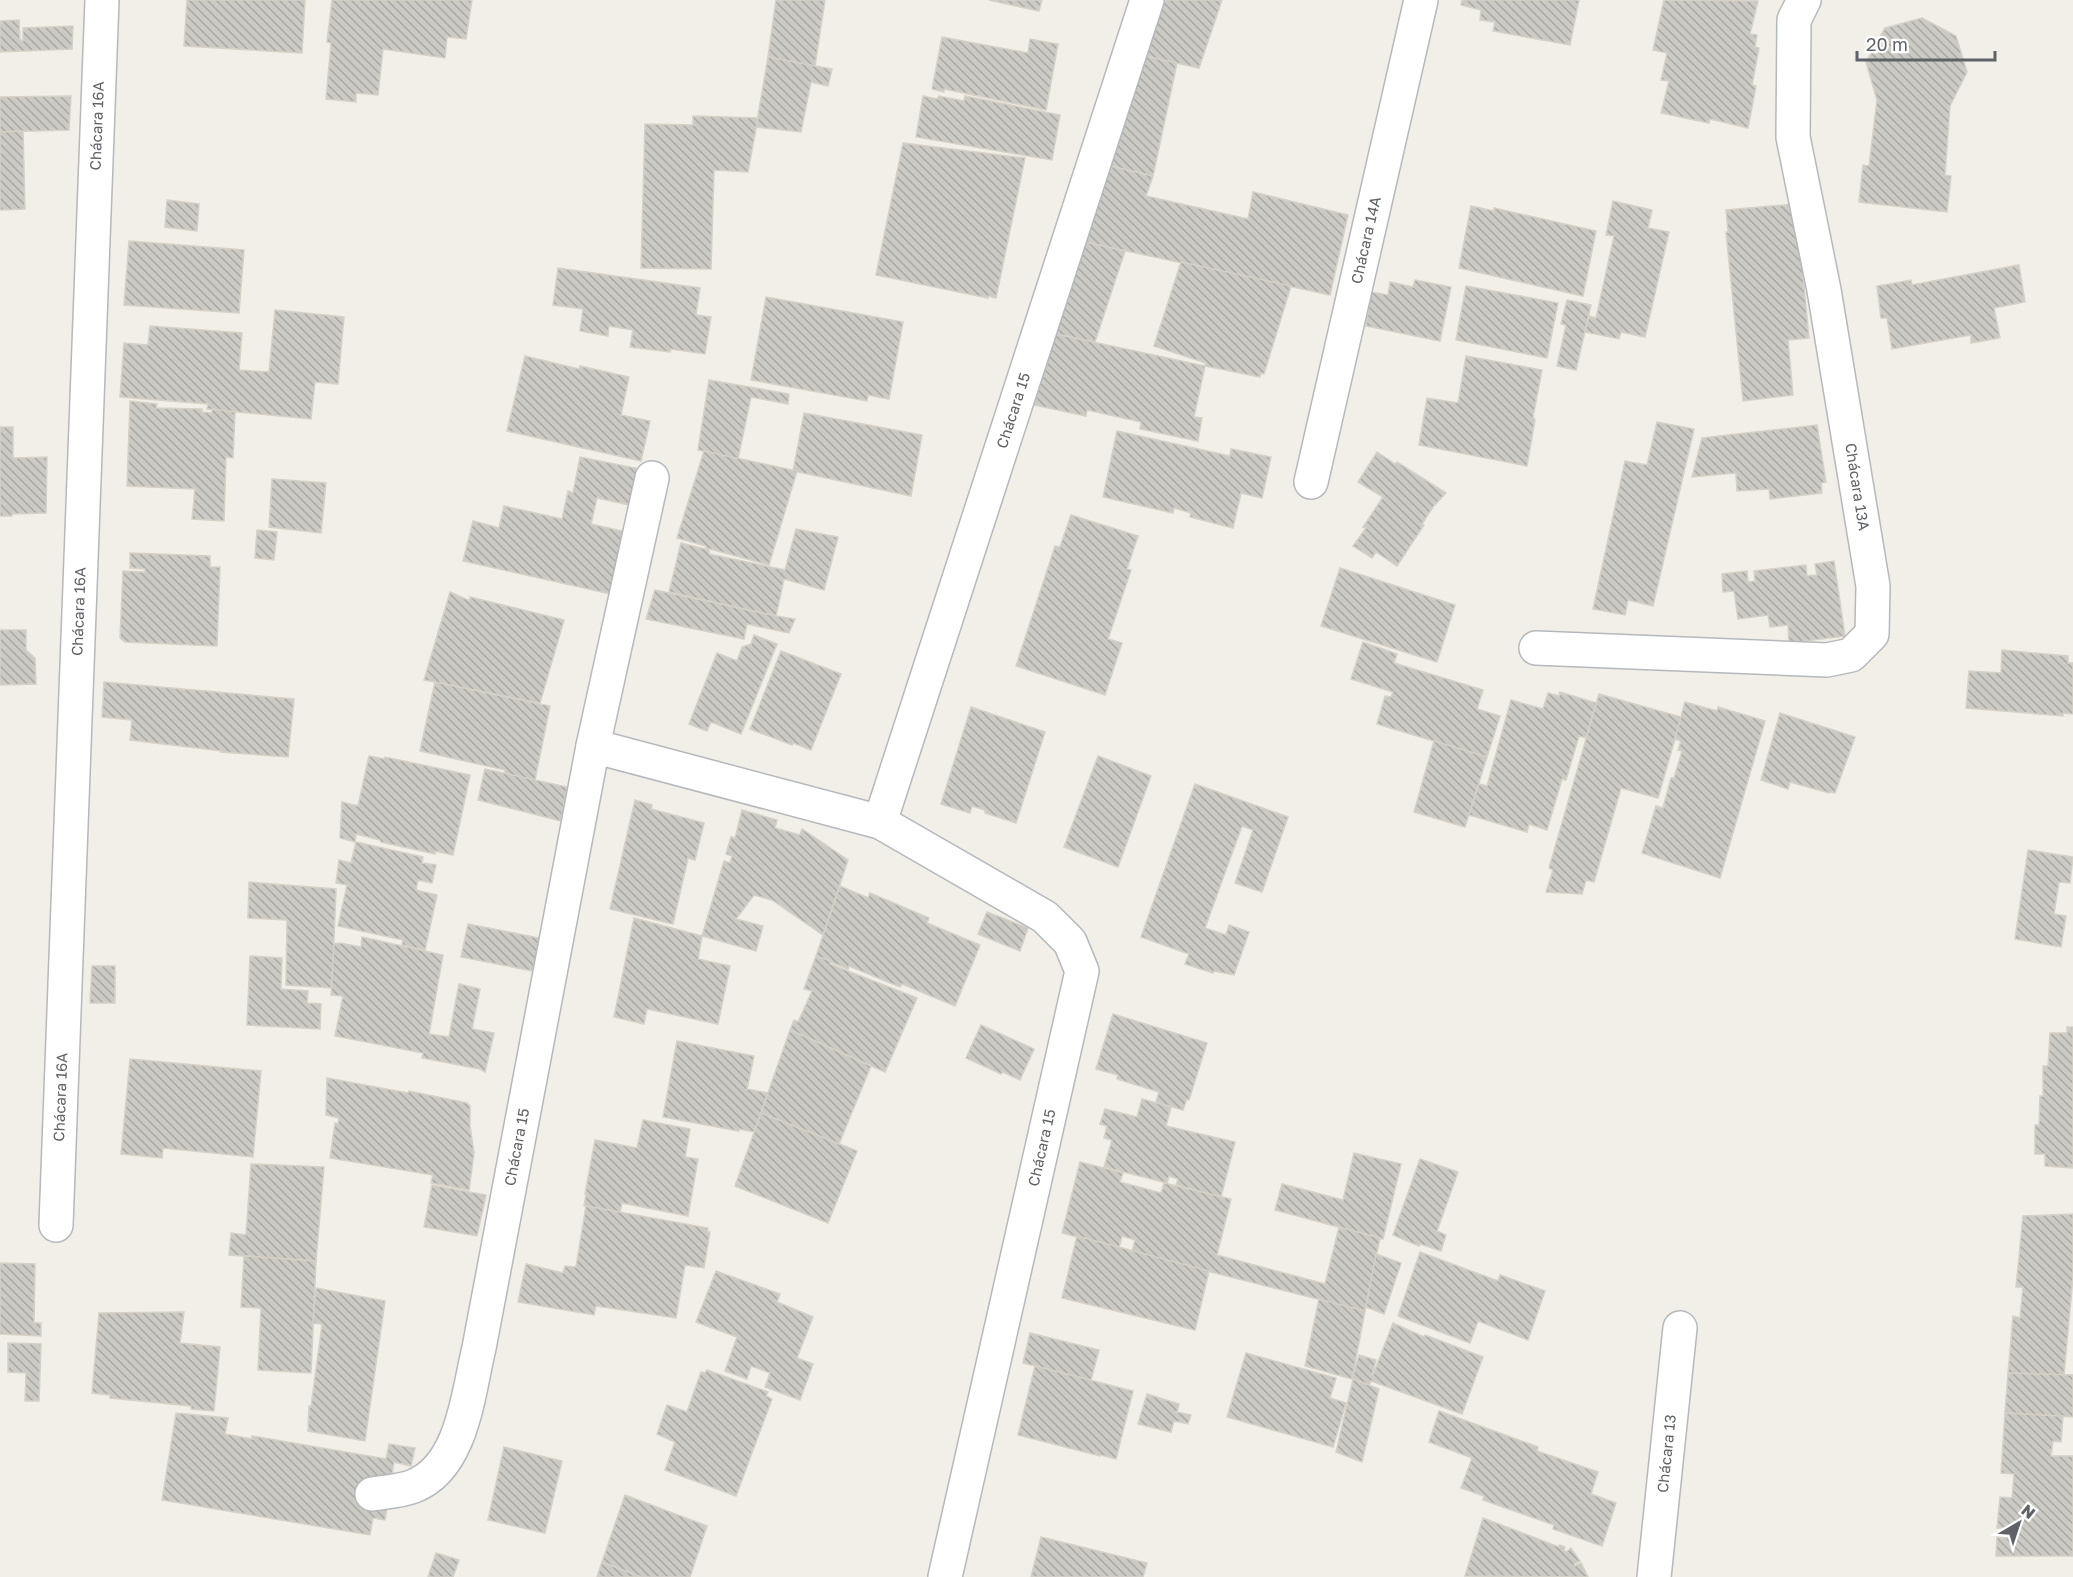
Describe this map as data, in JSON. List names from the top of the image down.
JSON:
{
  "streets": {
    "street": [
      "Chácara 16A",
      "Chácara 14A",
      "Chácara 15",
      "Chácara 13A",
      "Chácara 13"
    ]
  },
  "scale_bar": "20 m",
  "north": "top right"
}
